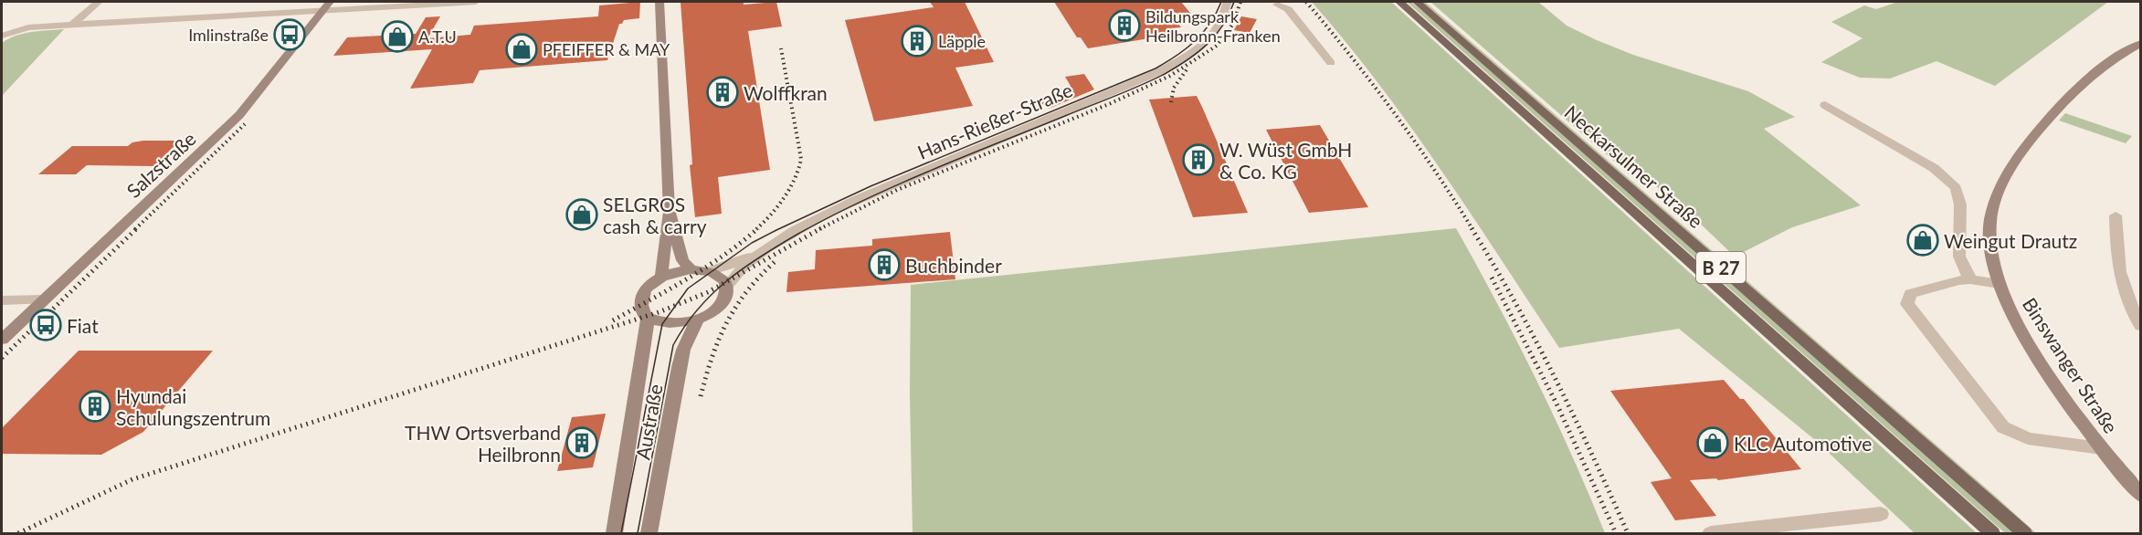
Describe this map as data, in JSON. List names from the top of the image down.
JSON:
{
  "streets": {
    "main road": [
      "Salzstraße",
      "Neckarsulmer Straße",
      "B 27",
      "Binswanger Straße",
      "Austraße"
    ],
    "street": ["Hans-Rießer-Straße"]
  },
  "crossings": [
    ["Hans-Rießer-Straße", "Austraße"]
  ],
  "places": {
    "building": [
      "Bildungspark Heilbronn-Franken",
      "Läpple",
      "Wolffkran",
      "W. Wüst GmbH & Co. KG",
      "Buchbinder",
      "Hyundai Schulungszentrum",
      "THW Ortsverband Heilbronn"
    ],
    "bus stop": ["Imlinstraße", "Fiat"],
    "shop": [
      "A.T.U",
      "PFEIFFER & MAY",
      "SELGROS cash & carry",
      "Weingut Drautz",
      "KLC Automotive"
    ]
  }
}
